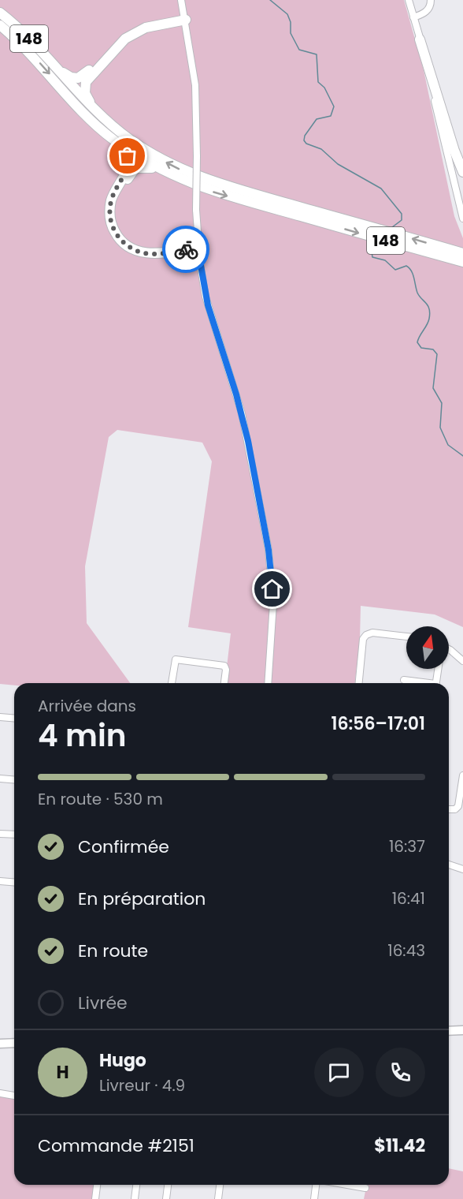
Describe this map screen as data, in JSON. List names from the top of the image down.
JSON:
{
  "streets": {
    "highway": ["148"]
  },
  "north": "top",
  "page": {
    "heading": ["4 min", "Arrivée dans", "16:56–17:01"],
    "panel": [
      "Hugo",
      "Livreur · 4.9",
      "Commande #2151",
      "$11.42"
    ],
    "bar": "En route · 530 m",
    "list": [
      ["Confirmée", "16:37"],
      ["En préparation", "16:41"],
      ["En route", "16:43"],
      "Livrée"
    ],
    "round": "H"
  }
}
